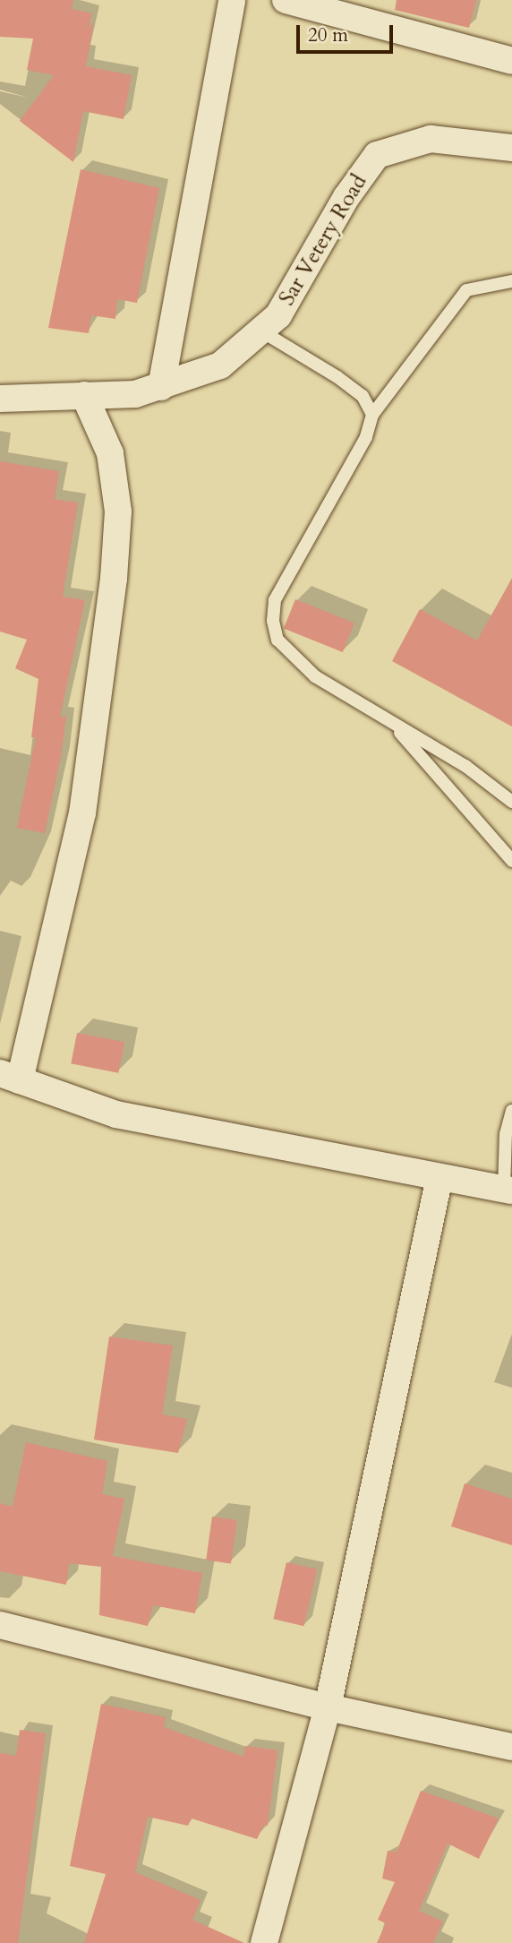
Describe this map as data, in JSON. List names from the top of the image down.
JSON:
{
  "streets": {
    "street": ["Sar Vetery Road"]
  },
  "scale_bar": "20 m"
}
